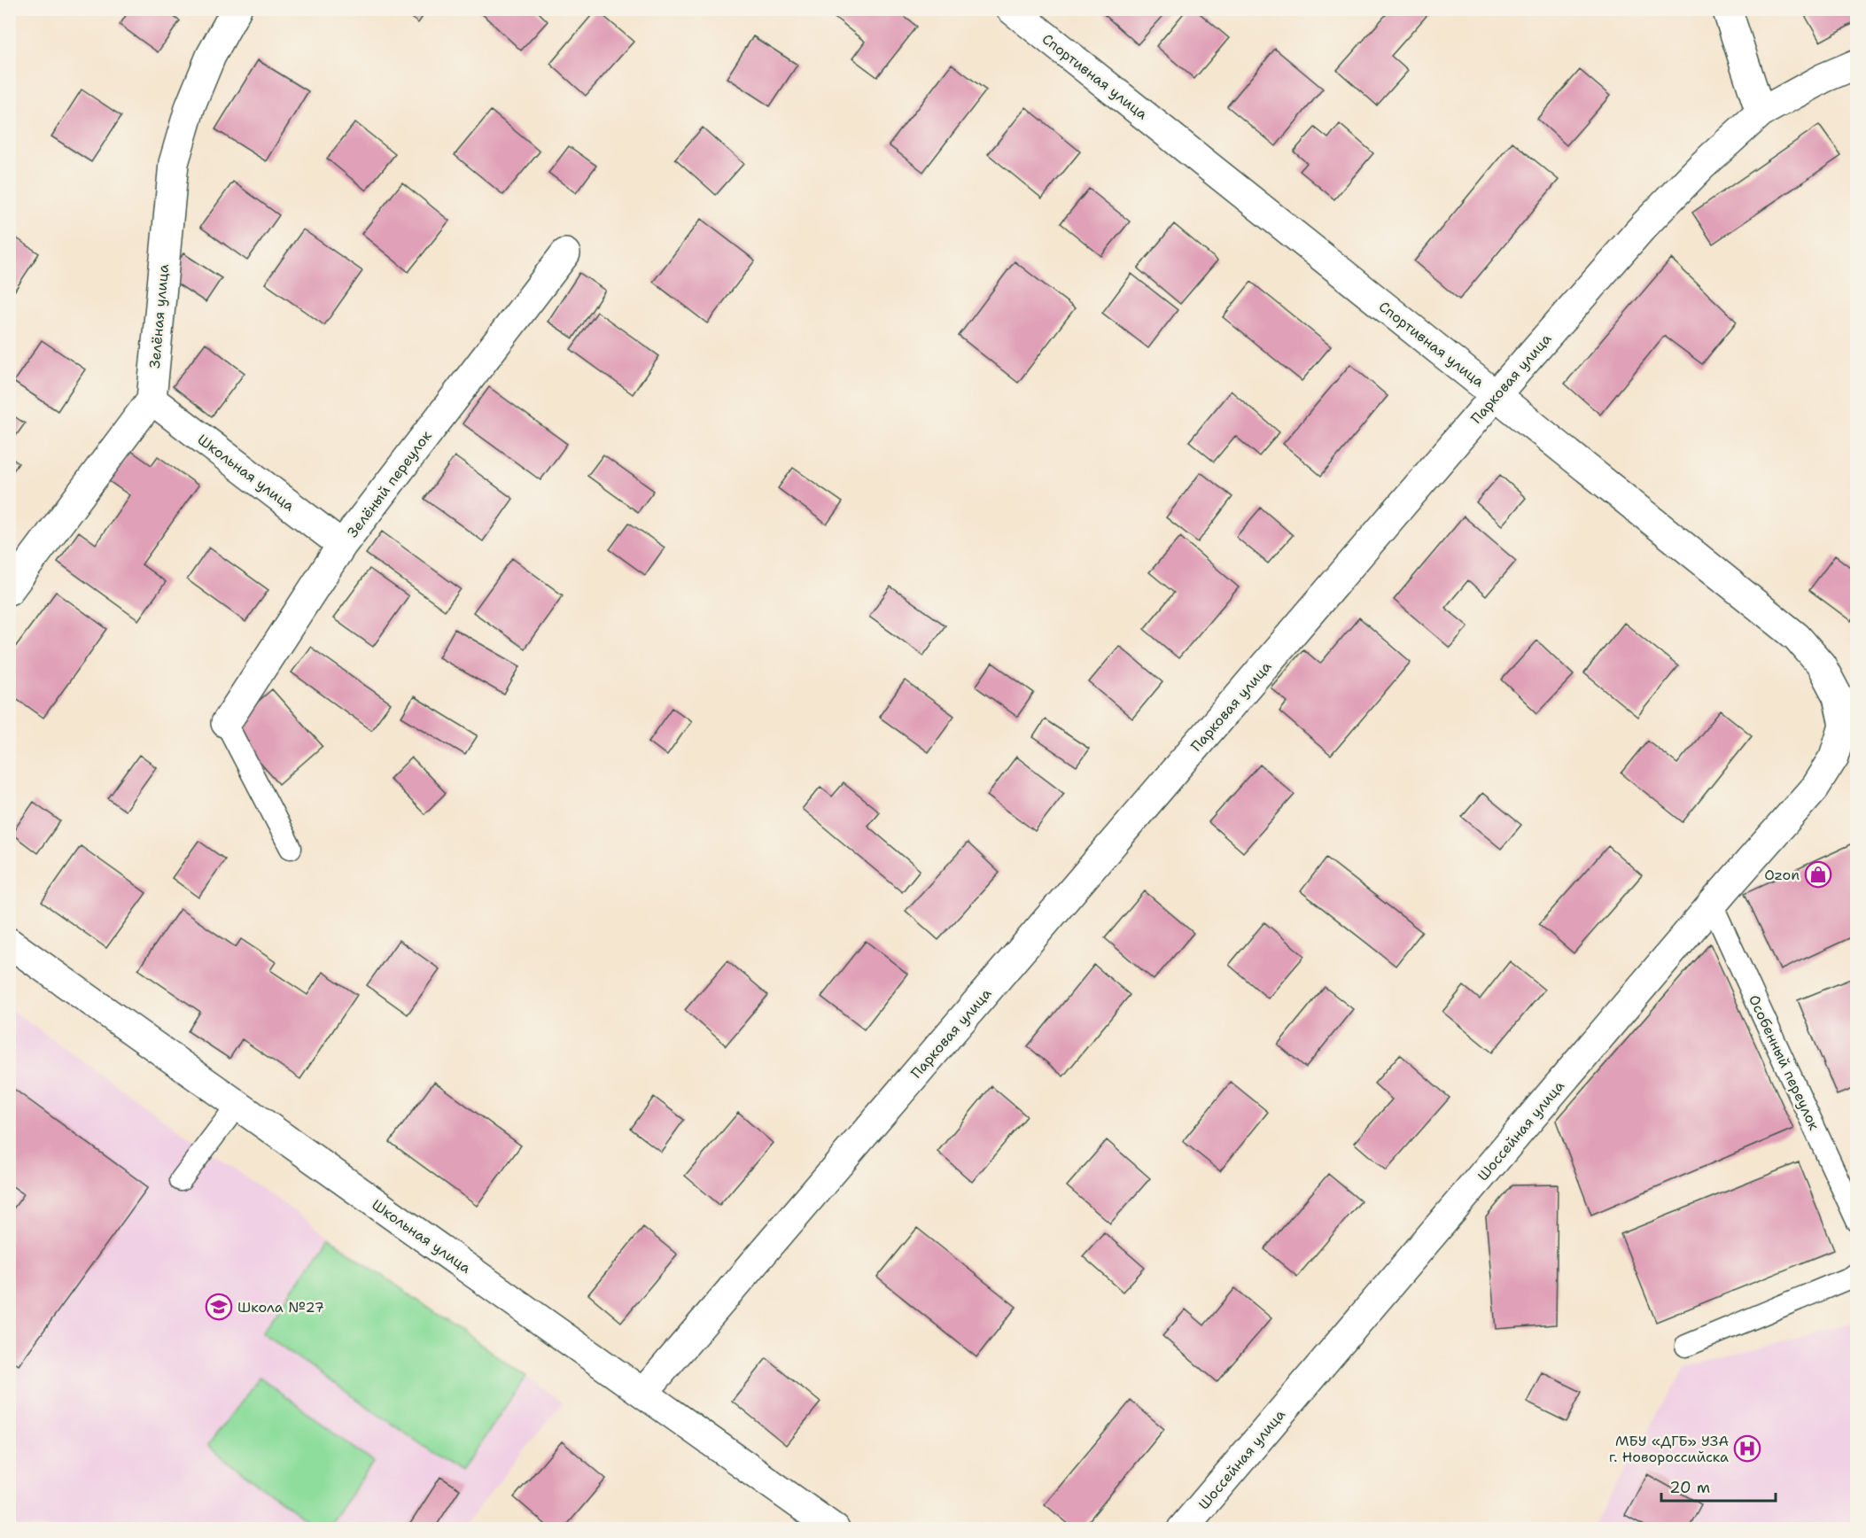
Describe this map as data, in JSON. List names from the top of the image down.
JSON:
{
  "streets": {
    "street": [
      "Спортивная улица",
      "Зелёная улица",
      "Парковая улица",
      "Школьная улица",
      "Зелёный переулок",
      "Шоссейная улица"
    ],
    "lane": ["Особенный переулок"]
  },
  "crossings": [
    ["Спортивная улица", "Парковая улица"],
    ["Спортивная улица", "Шоссейная улица"],
    ["Зелёная улица", "Школьная улица"],
    ["Парковая улица", "Школьная улица"],
    ["Школьная улица", "Зелёный переулок"],
    ["Особенный переулок", "Шоссейная улица"]
  ],
  "places": {
    "shop": ["Ozon"],
    "school or university": ["Школа №27"],
    "hospital": ["МБУ «ДГБ» УЗА г. Новороссийска"]
  },
  "scale_bar": "20 m"
}
